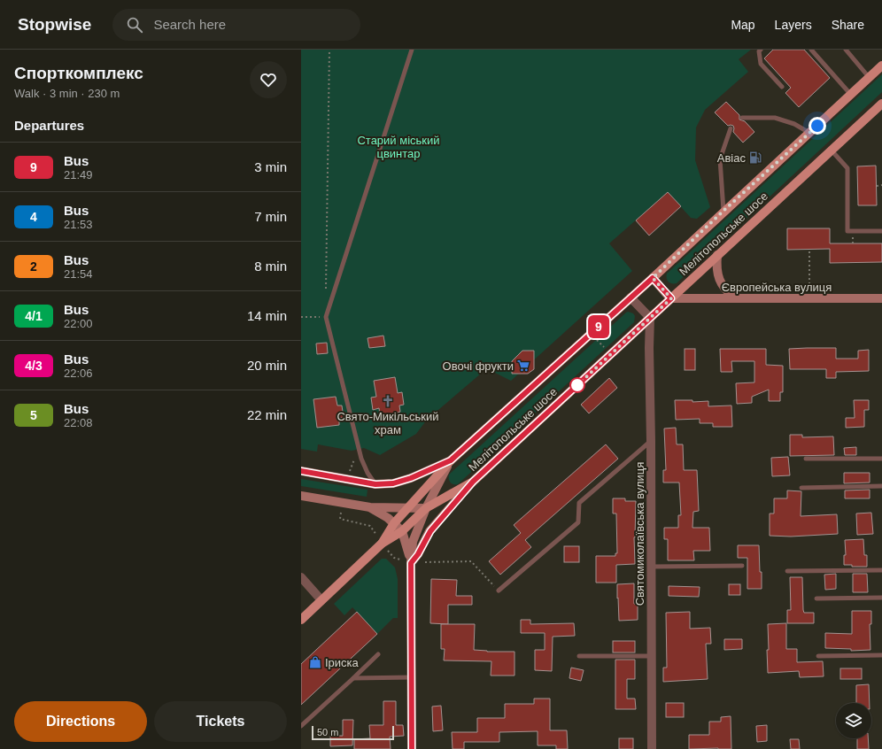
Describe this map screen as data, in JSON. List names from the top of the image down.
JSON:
{
  "streets": {
    "main road": ["Мелітопольське шосе", "Європейська вулиця"],
    "street": ["Святомиколаївська вулиця"]
  },
  "crossings": [
    ["Мелітопольське шосе", "Європейська вулиця"],
    ["Мелітопольське шосе", "Святомиколаївська вулиця"]
  ],
  "parks": ["Старий міський цвинтар"],
  "places": {
    "fuel station": ["Авіас"],
    "supermarket": ["Овочі фрукти"],
    "church": ["Свято-Микільський храм"],
    "shop": ["Іриска"]
  },
  "lines": ["bus line 9"],
  "scale_bar": "50 m",
  "page": {
    "header": "Stopwise",
    "search": "Search here",
    "nav": ["Map", "Layers", "Share"],
    "heading": [
      ["Спорткомплекс", "Walk · 3 min · 230 m"],
      "Departures"
    ],
    "on_map": "9",
    "list": [
      {
        "mark": "9",
        "name": "Bus",
        "note": "21:49",
        "value": "3 min"
      },
      {
        "mark": "4",
        "name": "Bus",
        "note": "21:53",
        "value": "7 min"
      },
      {
        "mark": "2",
        "name": "Bus",
        "note": "21:54",
        "value": "8 min"
      },
      {
        "mark": "4/1",
        "name": "Bus",
        "note": "22:00",
        "value": "14 min"
      },
      {
        "mark": "4/3",
        "name": "Bus",
        "note": "22:06",
        "value": "20 min"
      },
      {
        "mark": "5",
        "name": "Bus",
        "note": "22:08",
        "value": "22 min"
      }
    ],
    "buttons": ["Directions", "Tickets"],
    "scale": "50 m"
  }
}
